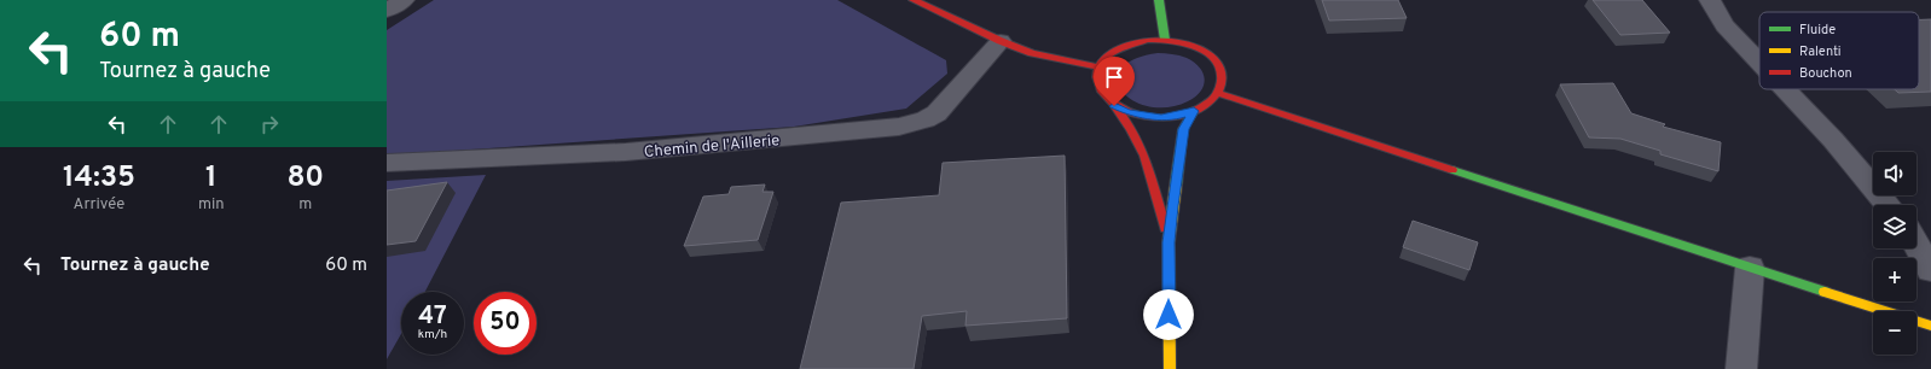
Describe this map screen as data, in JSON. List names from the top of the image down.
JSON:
{
  "streets": {
    "street": ["Chemin de l'Aillerie"]
  },
  "legend": ["Fluide", "Ralenti", "Bouchon"],
  "page": {
    "turn": ["60 m", "Tournez à gauche"],
    "eta": [
      "14:35",
      "Arrivée",
      "1",
      "min",
      "80",
      "m"
    ],
    "map_buttons": ["+", "−"],
    "list": [
      {
        "name": "Tournez à gauche",
        "value": "60 m"
      }
    ],
    "speed": "47 km/h",
    "limit": "50"
  }
}
